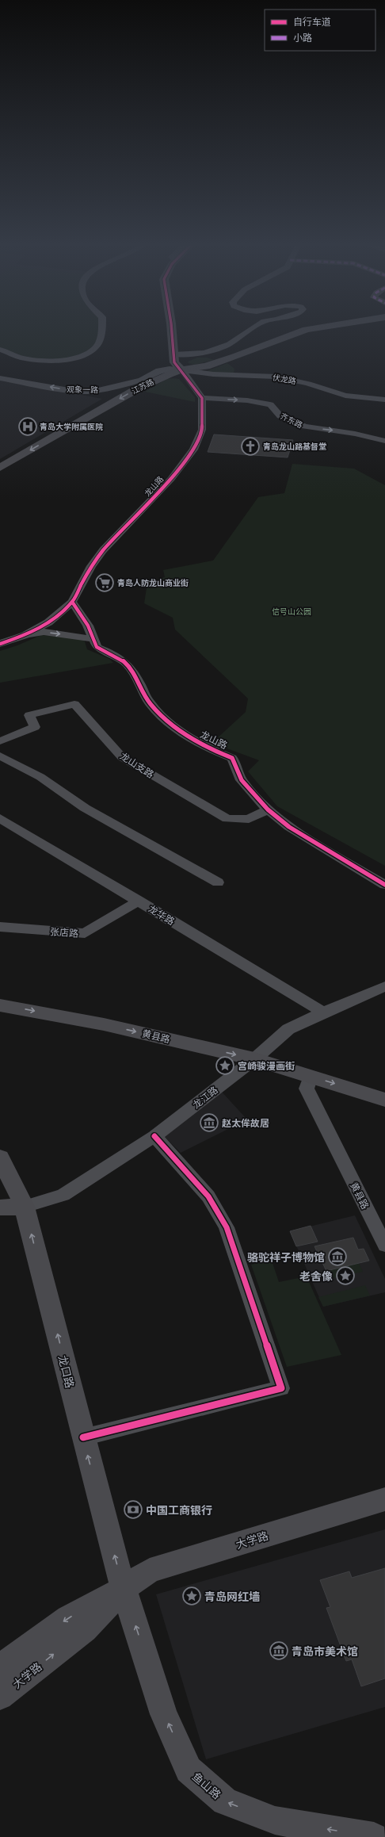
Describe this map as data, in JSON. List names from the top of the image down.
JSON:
{
  "streets": {
    "main road": [
      "江苏路",
      "黄县路",
      "龙口路",
      "大学路",
      "鱼山路"
    ],
    "street": [
      "伏龙路",
      "观象一路",
      "齐东路",
      "龙山路",
      "龙山支路",
      "龙华路",
      "张店路",
      "龙江路"
    ]
  },
  "crossings": [
    ["伏龙路", "江苏路"],
    ["伏龙路", "观象一路"],
    ["江苏路", "观象一路"],
    ["齐东路", "龙山路"],
    ["龙山路", "龙山支路"],
    ["龙华路", "张店路"],
    ["龙华路", "龙江路"],
    ["黄县路", "龙江路"],
    ["龙江路", "龙口路"],
    ["龙口路", "大学路"],
    ["龙口路", "鱼山路"],
    ["大学路", "鱼山路"]
  ],
  "one_way": [
    "江苏路",
    "观象一路",
    "齐东路",
    "黄县路",
    "龙口路",
    "鱼山路"
  ],
  "parks": ["信号山公园"],
  "places": {
    "hospital": ["青岛大学附属医院"],
    "church": ["青岛龙山路基督堂"],
    "supermarket": ["青岛人防龙山商业街"],
    "place": ["宫崎骏漫画街", "老舍像", "青岛网红墙"],
    "museum": ["赵太侔故居", "骆驼祥子博物馆", "青岛市美术馆"],
    "bank": ["中国工商银行"]
  },
  "legend": ["自行车道", "小路"]
}
